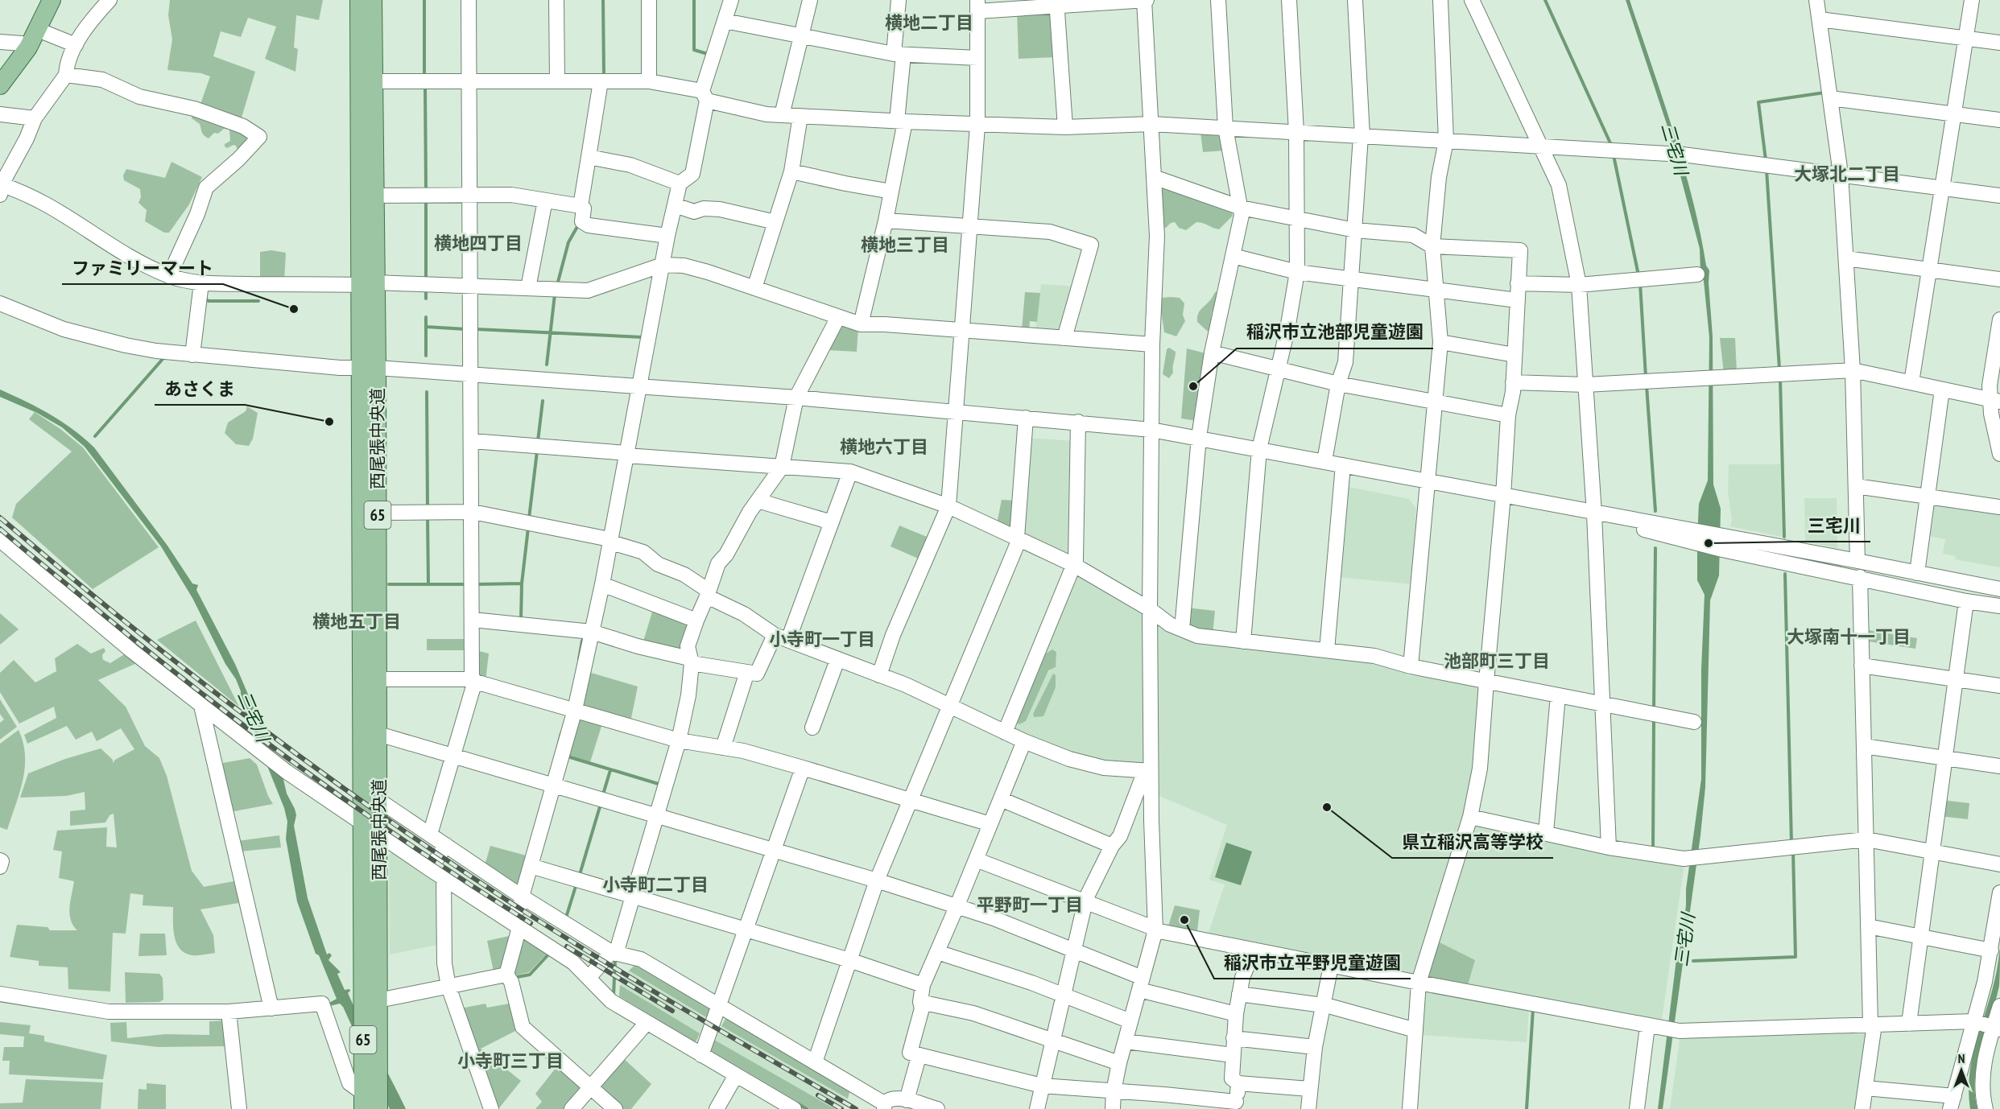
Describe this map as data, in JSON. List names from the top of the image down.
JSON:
{
  "streets": {
    "main road": ["西尾張中央道", "65"]
  },
  "districts": [
    "横地二丁目",
    "大塚北二丁目",
    "横地四丁目",
    "横地三丁目",
    "横地六丁目",
    "横地五丁目",
    "大塚南十一丁目",
    "小寺町一丁目",
    "池部町三丁目",
    "小寺町二丁目",
    "平野町一丁目",
    "小寺町三丁目"
  ],
  "water": ["三宅川"],
  "places": [
    "ファミリーマート",
    "稲沢市立池部児童遊園",
    "あさくま",
    "三宅川",
    "県立稲沢高等学校",
    "稲沢市立平野児童遊園"
  ],
  "north": "top"
}
